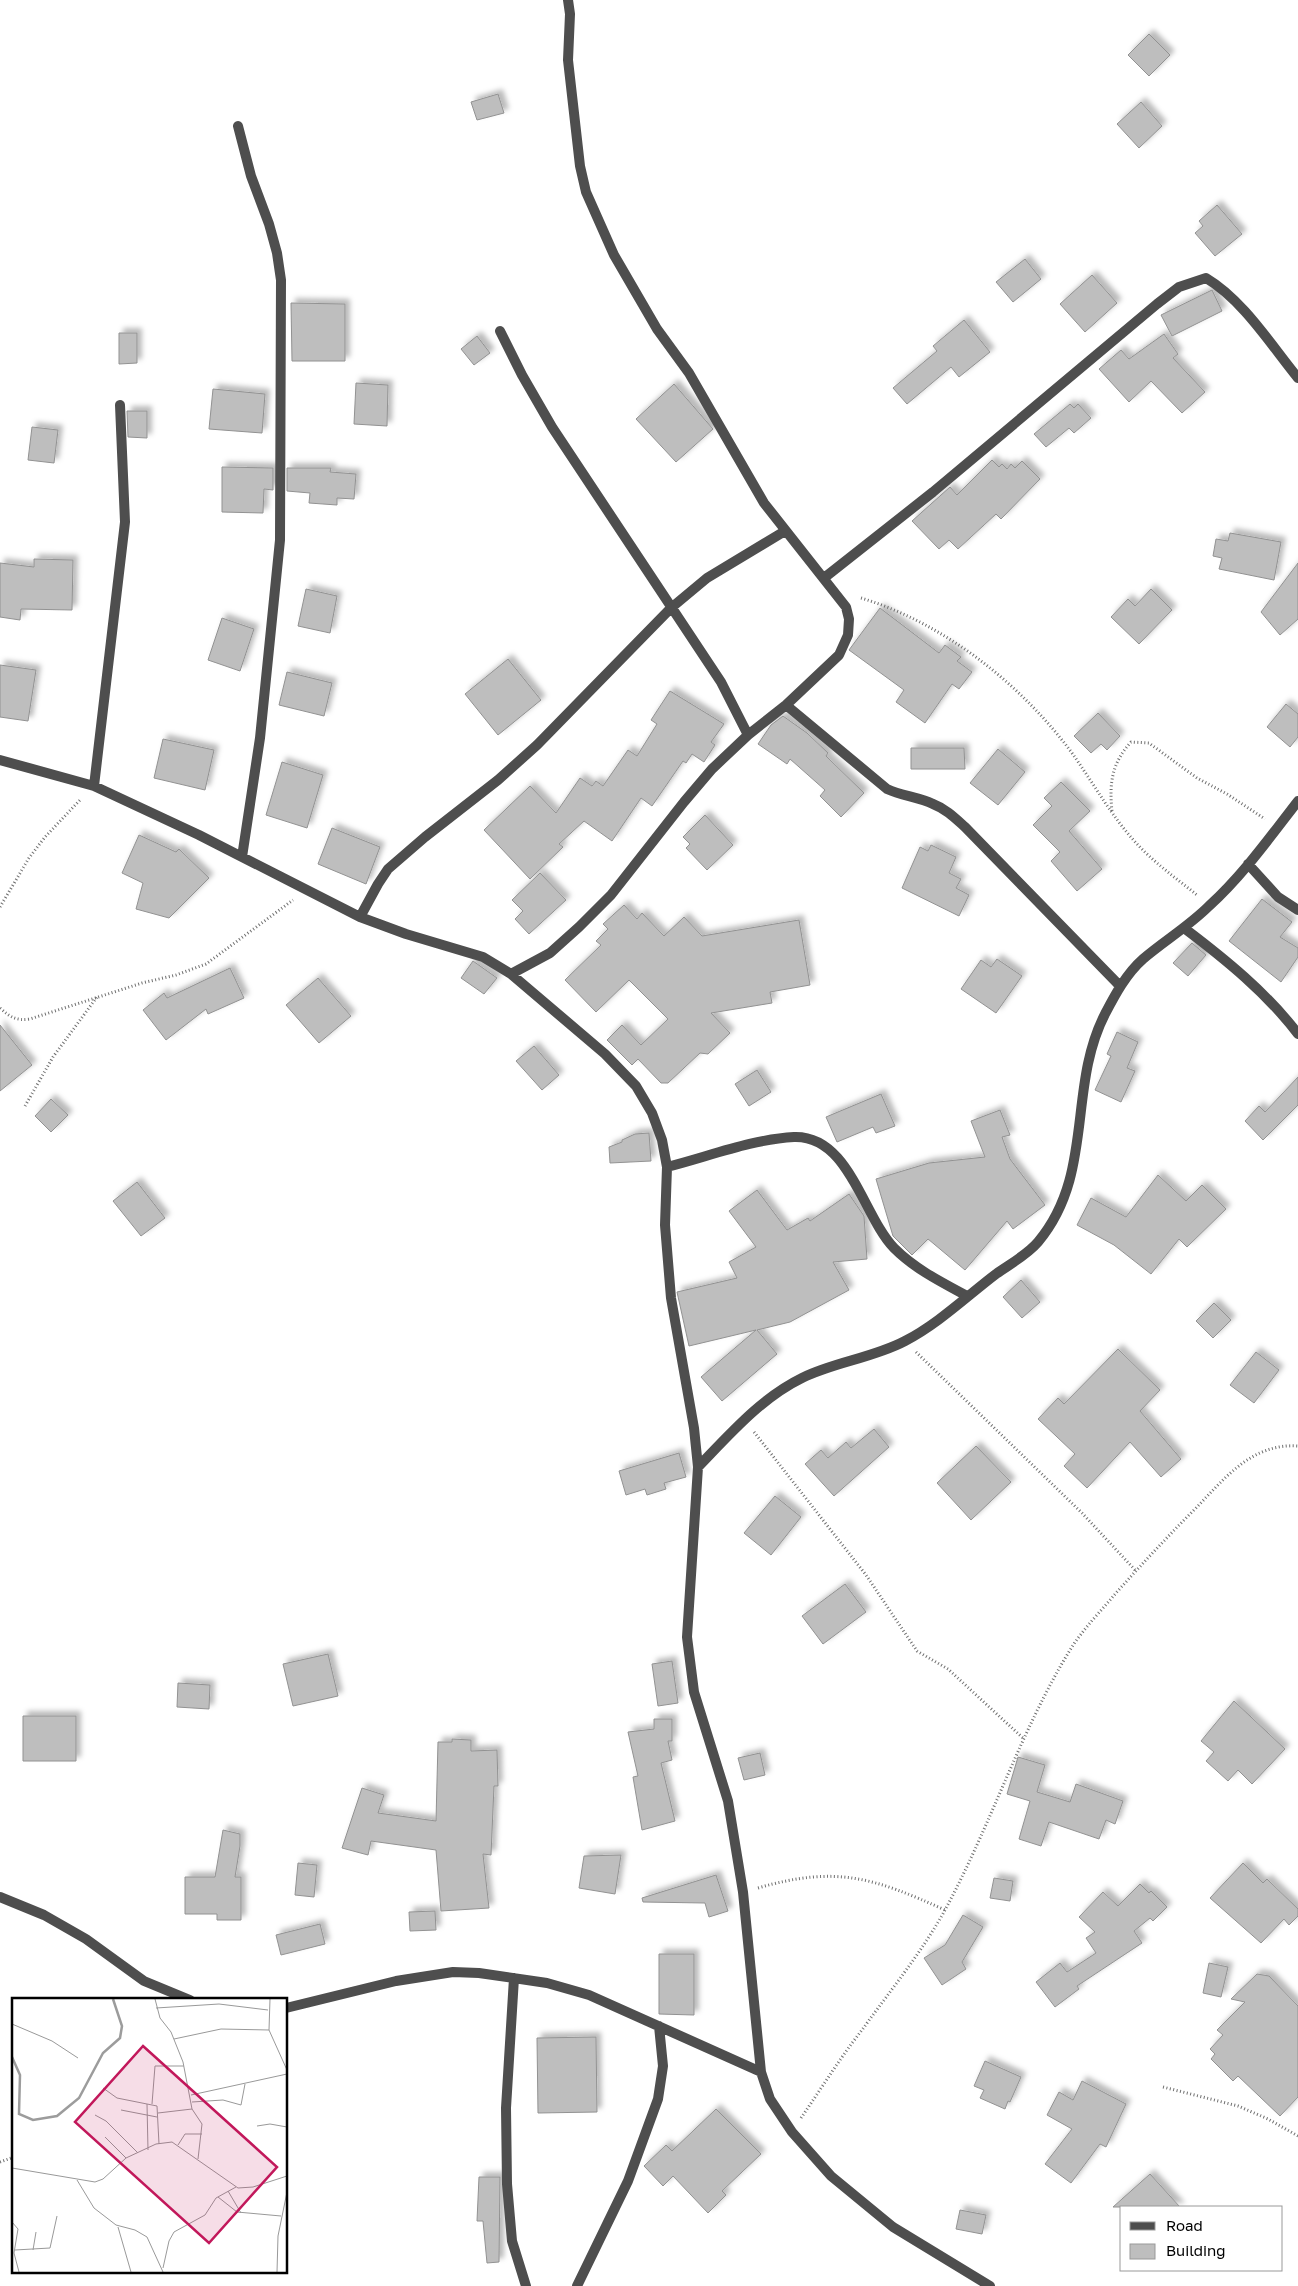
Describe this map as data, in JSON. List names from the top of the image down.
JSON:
{
  "legend": ["Road", "Building"]
}
